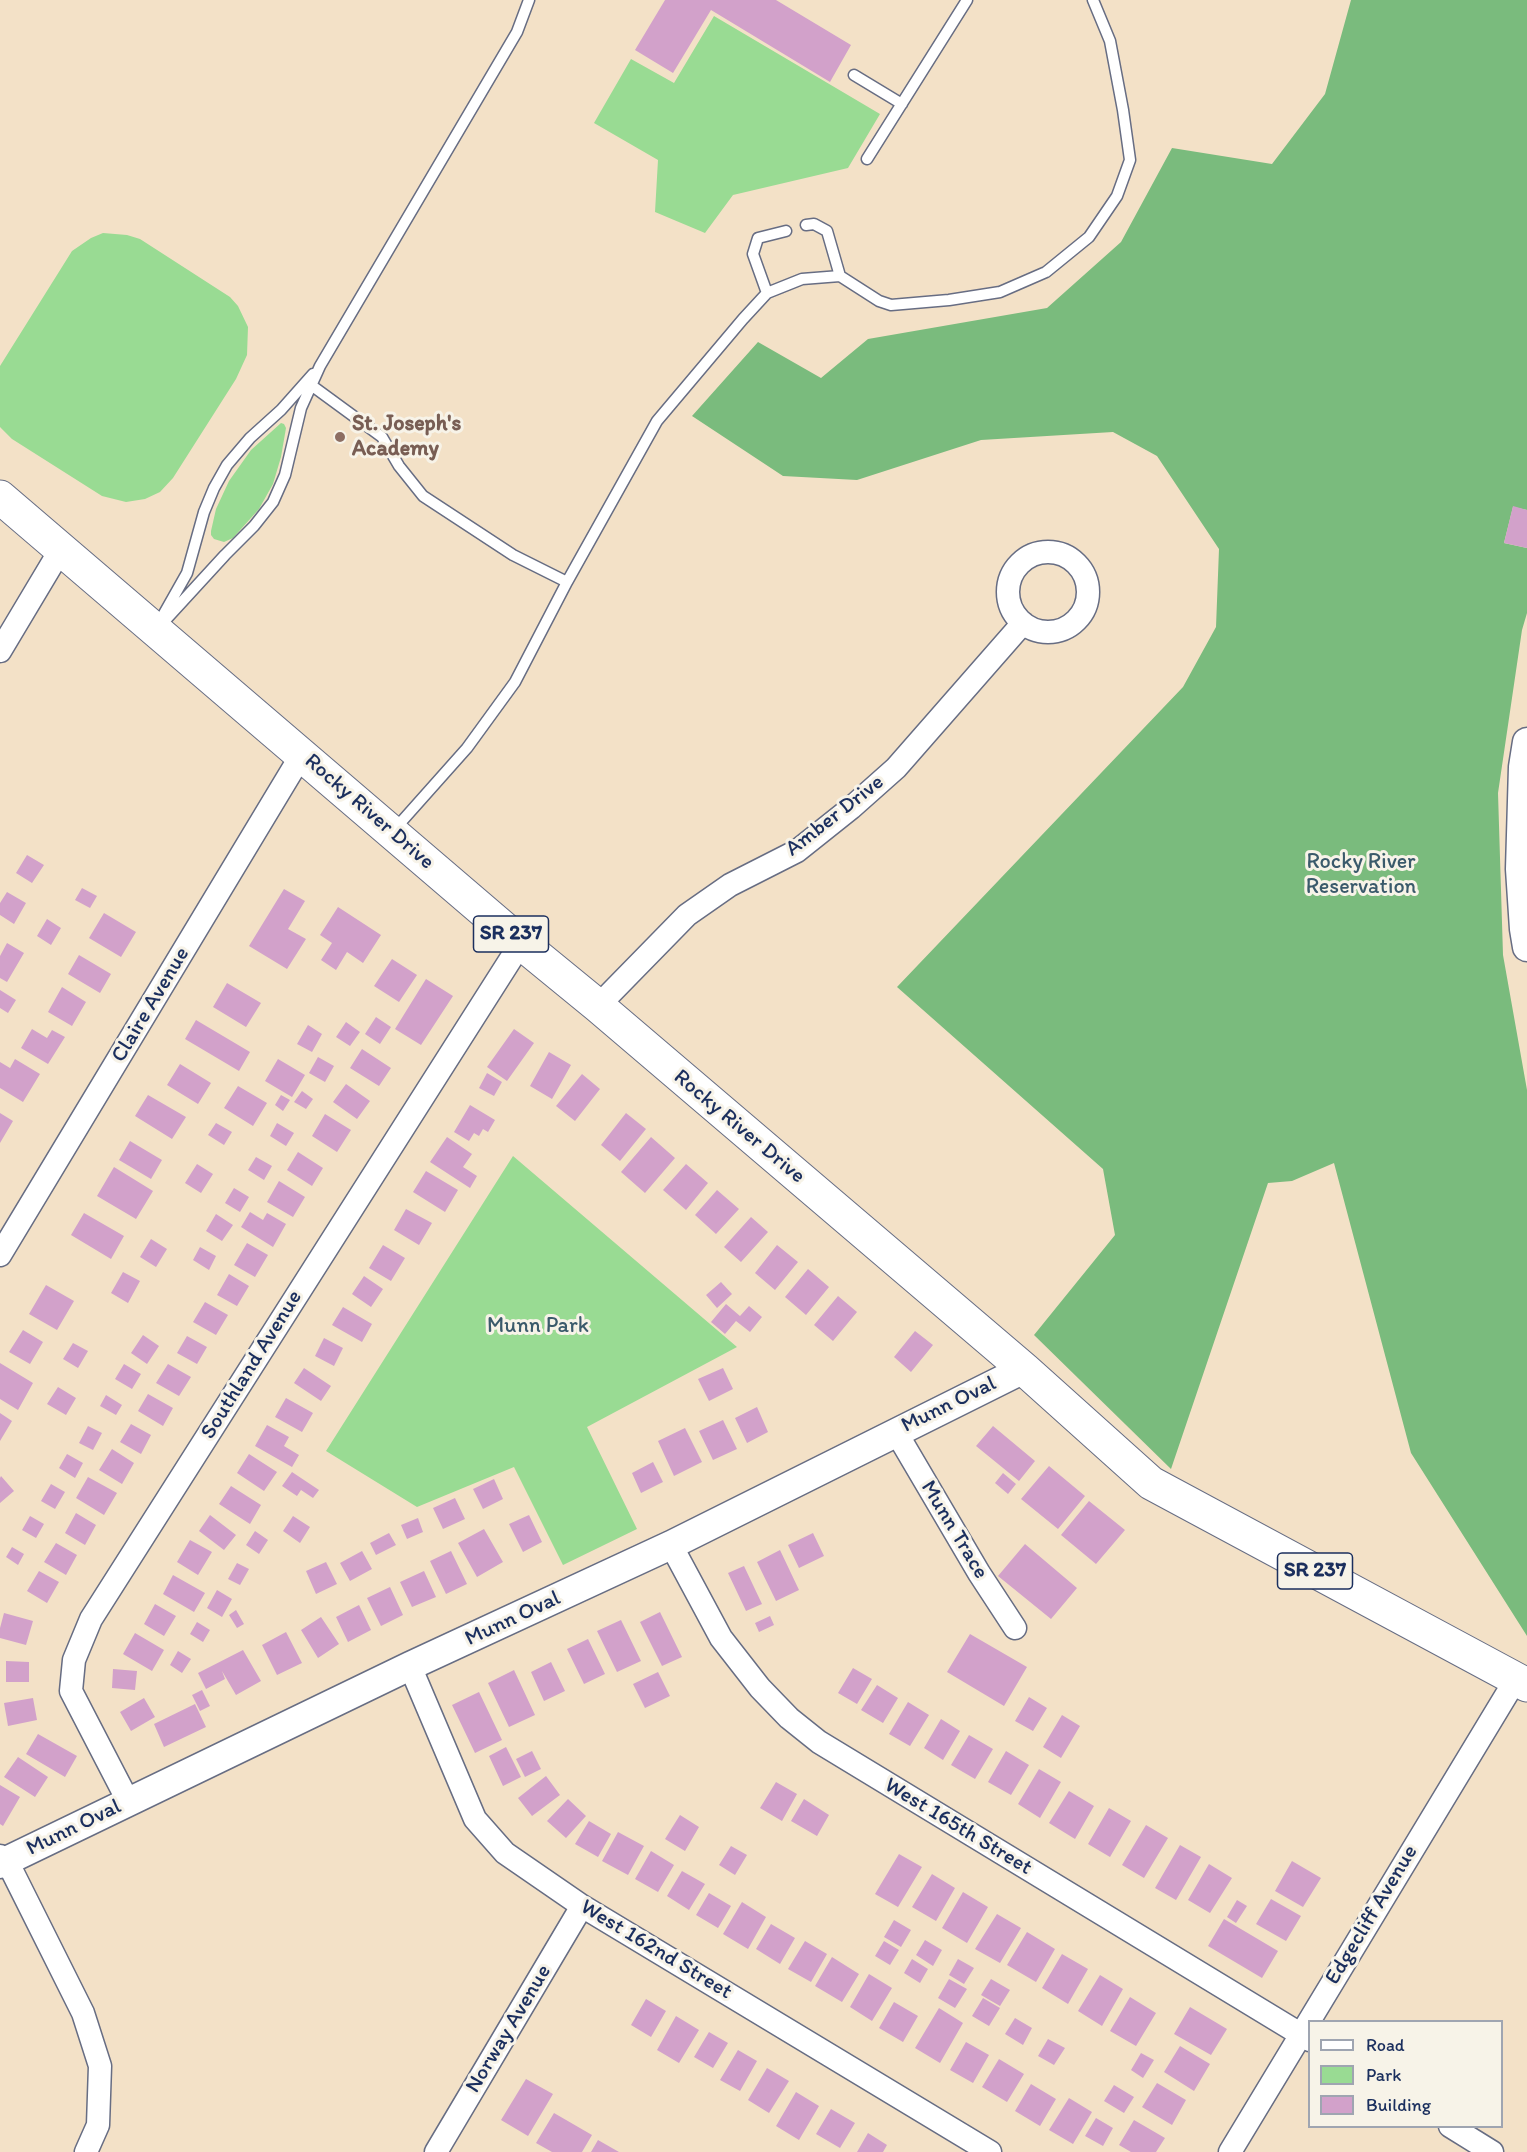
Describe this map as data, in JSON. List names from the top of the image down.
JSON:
{
  "streets": {
    "main road": ["Rocky River Drive", "SR 237"],
    "street": [
      "Amber Drive",
      "Claire Avenue",
      "Southland Avenue",
      "Munn Oval",
      "Munn Trace",
      "West 165th Street",
      "Edgecliff Avenue",
      "West 162nd Street",
      "Norway Avenue"
    ]
  },
  "crossings": [
    ["Rocky River Drive", "Amber Drive"],
    ["Rocky River Drive", "Claire Avenue"],
    ["Rocky River Drive", "Southland Avenue"],
    ["Rocky River Drive", "Munn Oval"],
    ["Rocky River Drive", "Edgecliff Avenue"],
    ["Southland Avenue", "Munn Oval"],
    ["Munn Oval", "Munn Trace"],
    ["Munn Oval", "West 165th Street"],
    ["Munn Oval", "West 162nd Street"],
    ["West 165th Street", "Edgecliff Avenue"],
    ["West 162nd Street", "Norway Avenue"]
  ],
  "parks": ["Rocky River Reservation", "Munn Park"],
  "places": ["St. Joseph's Academy"],
  "legend": ["Road", "Park", "Building"]
}
